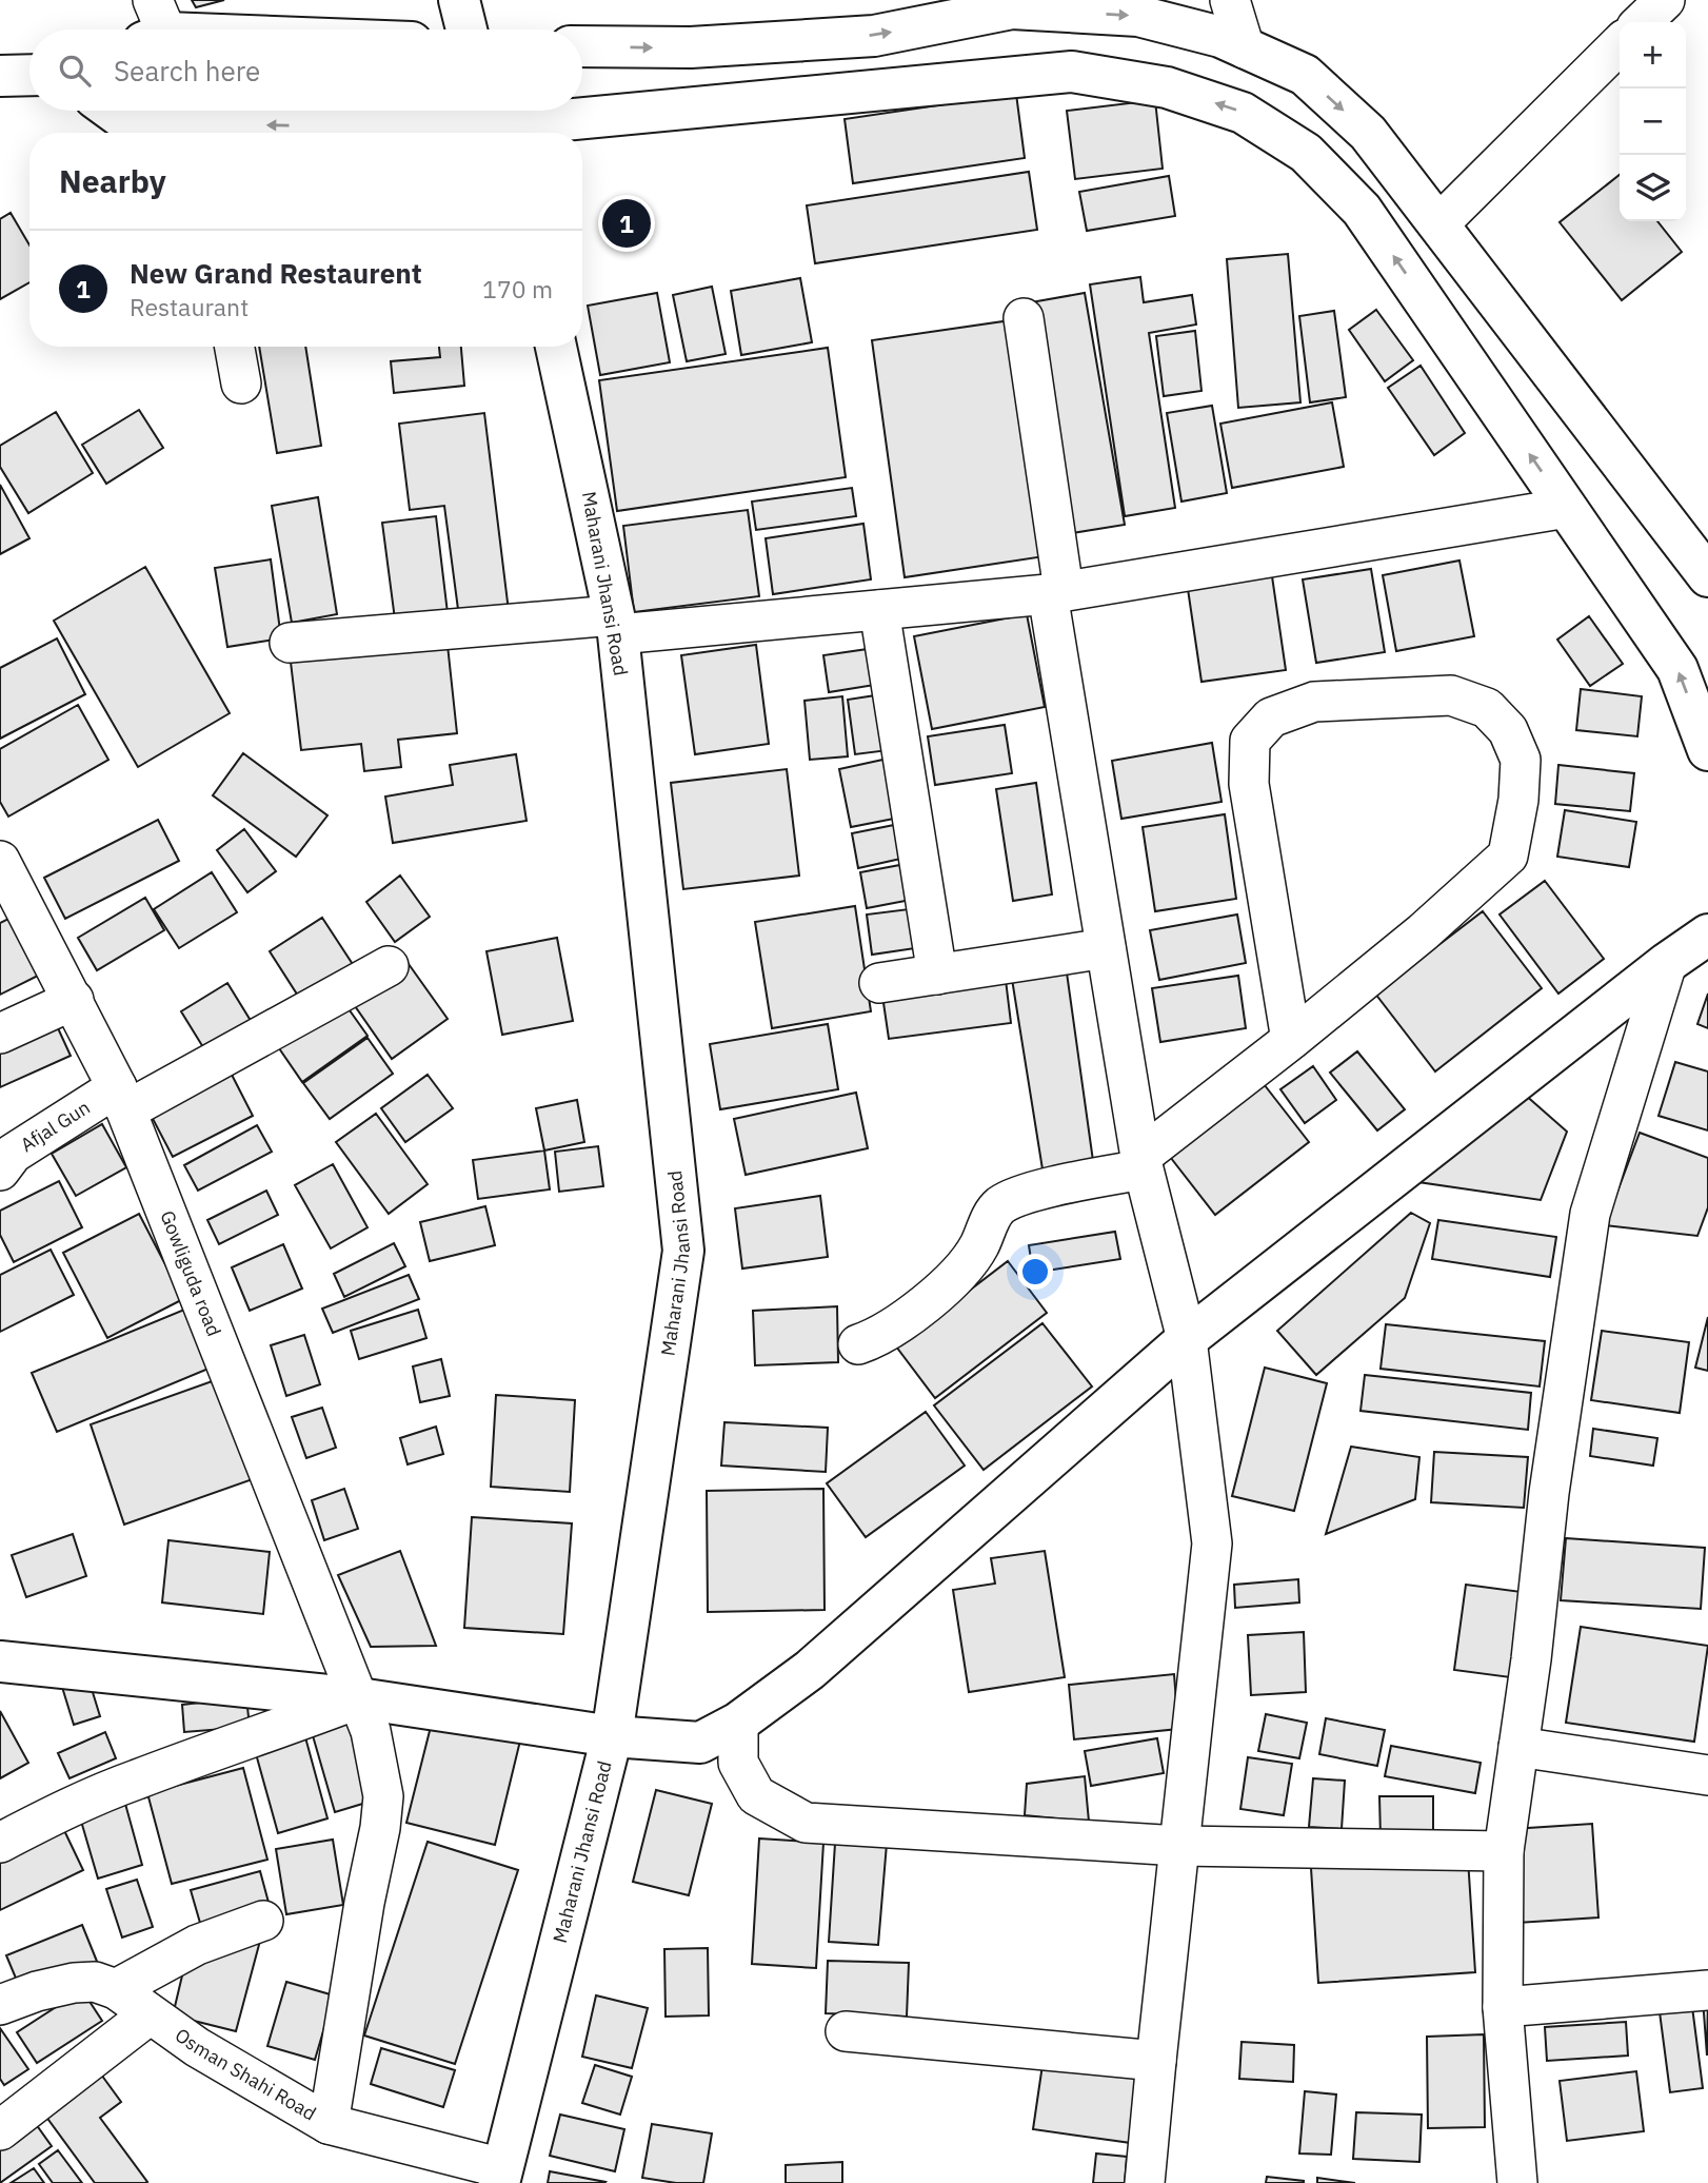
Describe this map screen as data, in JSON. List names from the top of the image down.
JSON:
{
  "streets": {
    "main road": ["Maharani Jhansi Road"],
    "street": ["Afjal Gun", "Gowliguda road", "Osman Shahi Road"]
  },
  "crossings": [
    ["Maharani Jhansi Road", "Osman Shahi Road"],
    ["Afjal Gun", "Gowliguda road"],
    ["Gowliguda road", "Osman Shahi Road"]
  ],
  "page": {
    "map_buttons": ["+", "−"],
    "search": "Search here",
    "heading": "Nearby",
    "pins": "1",
    "list": [
      {
        "mark": "1",
        "name": "New Grand Restaurent",
        "note": "Restaurant",
        "value": "170 m"
      }
    ]
  }
}
